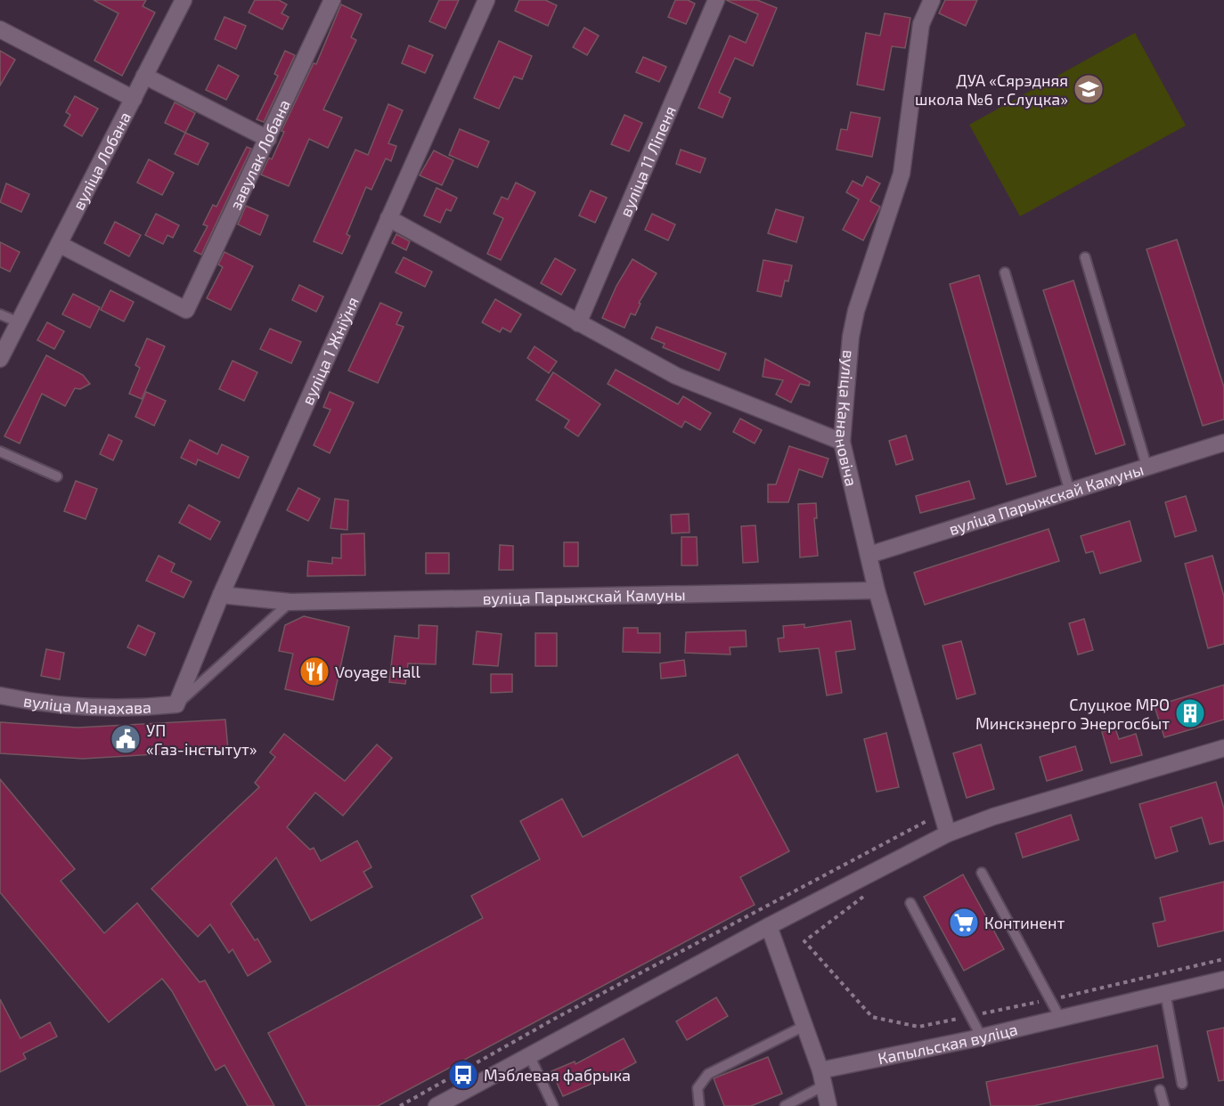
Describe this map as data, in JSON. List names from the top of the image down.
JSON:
{
  "streets": {
    "street": [
      "завулак Лобана",
      "вуліца Лобана",
      "вуліца 11 Ліпеня",
      "вуліца 1 Жніўня",
      "вуліца Канановіча",
      "вуліца Парыжскай Камуны",
      "вуліца Манахава",
      "Капыльская вуліца"
    ]
  },
  "crossings": [
    ["завулак Лобана", "вуліца Лобана"],
    ["вуліца 1 Жніўня", "вуліца Парыжскай Камуны"],
    ["вуліца 1 Жніўня", "вуліца Манахава"],
    ["вуліца Канановіча", "вуліца Парыжскай Камуны"]
  ],
  "places": {
    "school or university": ["ДУА «Сярэдняя школа №6 г.Слуцка»"],
    "restaurant": ["Voyage Hall"],
    "building": ["Слуцкое МРО Минскэнерго Энергосбыт"],
    "public building": ["УП «Газ-інстытут»"],
    "supermarket": ["Континент"],
    "bus stop": ["Мэблевая фабрыка"]
  }
}
